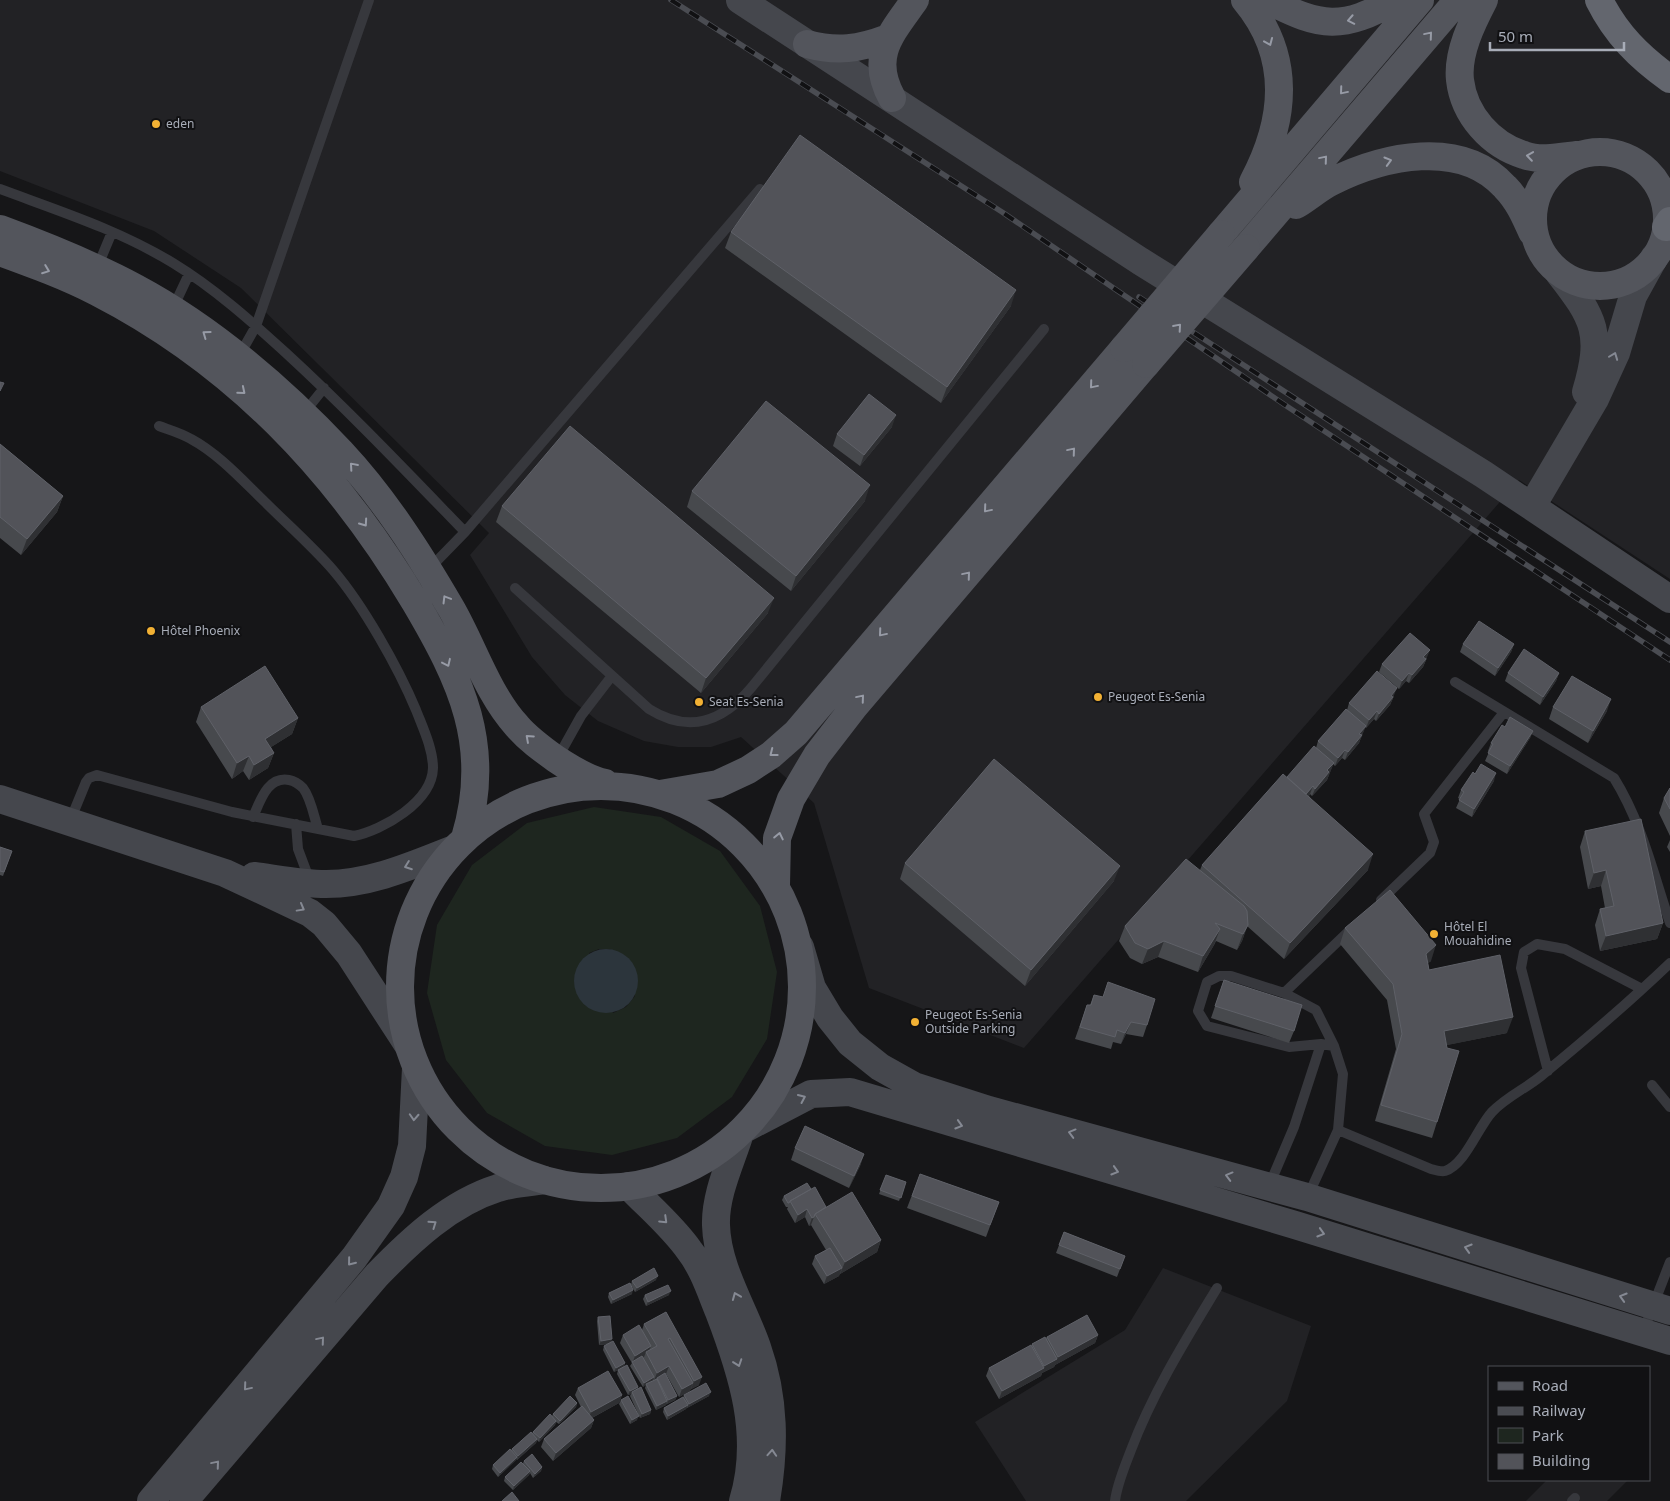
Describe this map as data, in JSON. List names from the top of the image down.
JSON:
{
  "places": [
    "eden",
    "Hôtel Phoenix",
    "Peugeot Es-Senia",
    "Seat Es-Senia",
    "Hôtel El Mouahidine",
    "Peugeot Es-Senia Outside Parking"
  ],
  "legend": [
    "Road",
    "Railway",
    "Park",
    "Building"
  ],
  "scale_bar": "50 m"
}
